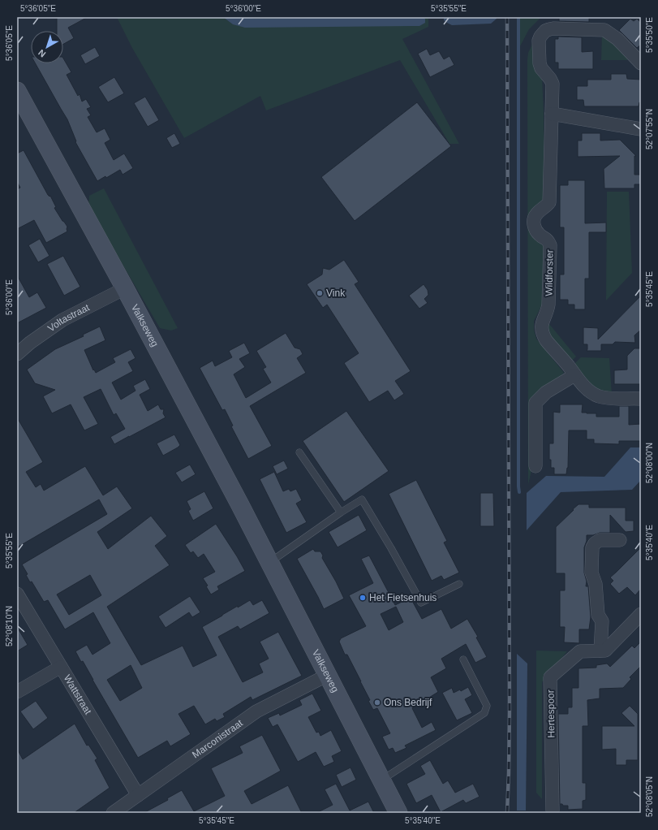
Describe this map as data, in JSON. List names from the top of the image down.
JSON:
{
  "streets": {
    "street": [
      "Wildforster",
      "Voltastraat",
      "Valkseweg",
      "Wattstraat",
      "Hertespoor",
      "Marconistraat"
    ]
  },
  "crossings": [
    ["Voltastraat", "Valkseweg"],
    ["Valkseweg", "Marconistraat"],
    ["Wattstraat", "Marconistraat"]
  ],
  "places": ["Vink", "Het Fietsenhuis", "Ons Bedrijf"],
  "north": "bottom left",
  "coordinates": [
    "5°36'05\"E",
    "5°36'00\"E",
    "5°35'55\"E",
    "5°35'50\"E",
    "52°07'55\"N",
    "5°35'45\"E",
    "52°08'00\"N",
    "5°35'40\"E",
    "52°08'10\"N",
    "52°08'05\"N"
  ]
}
